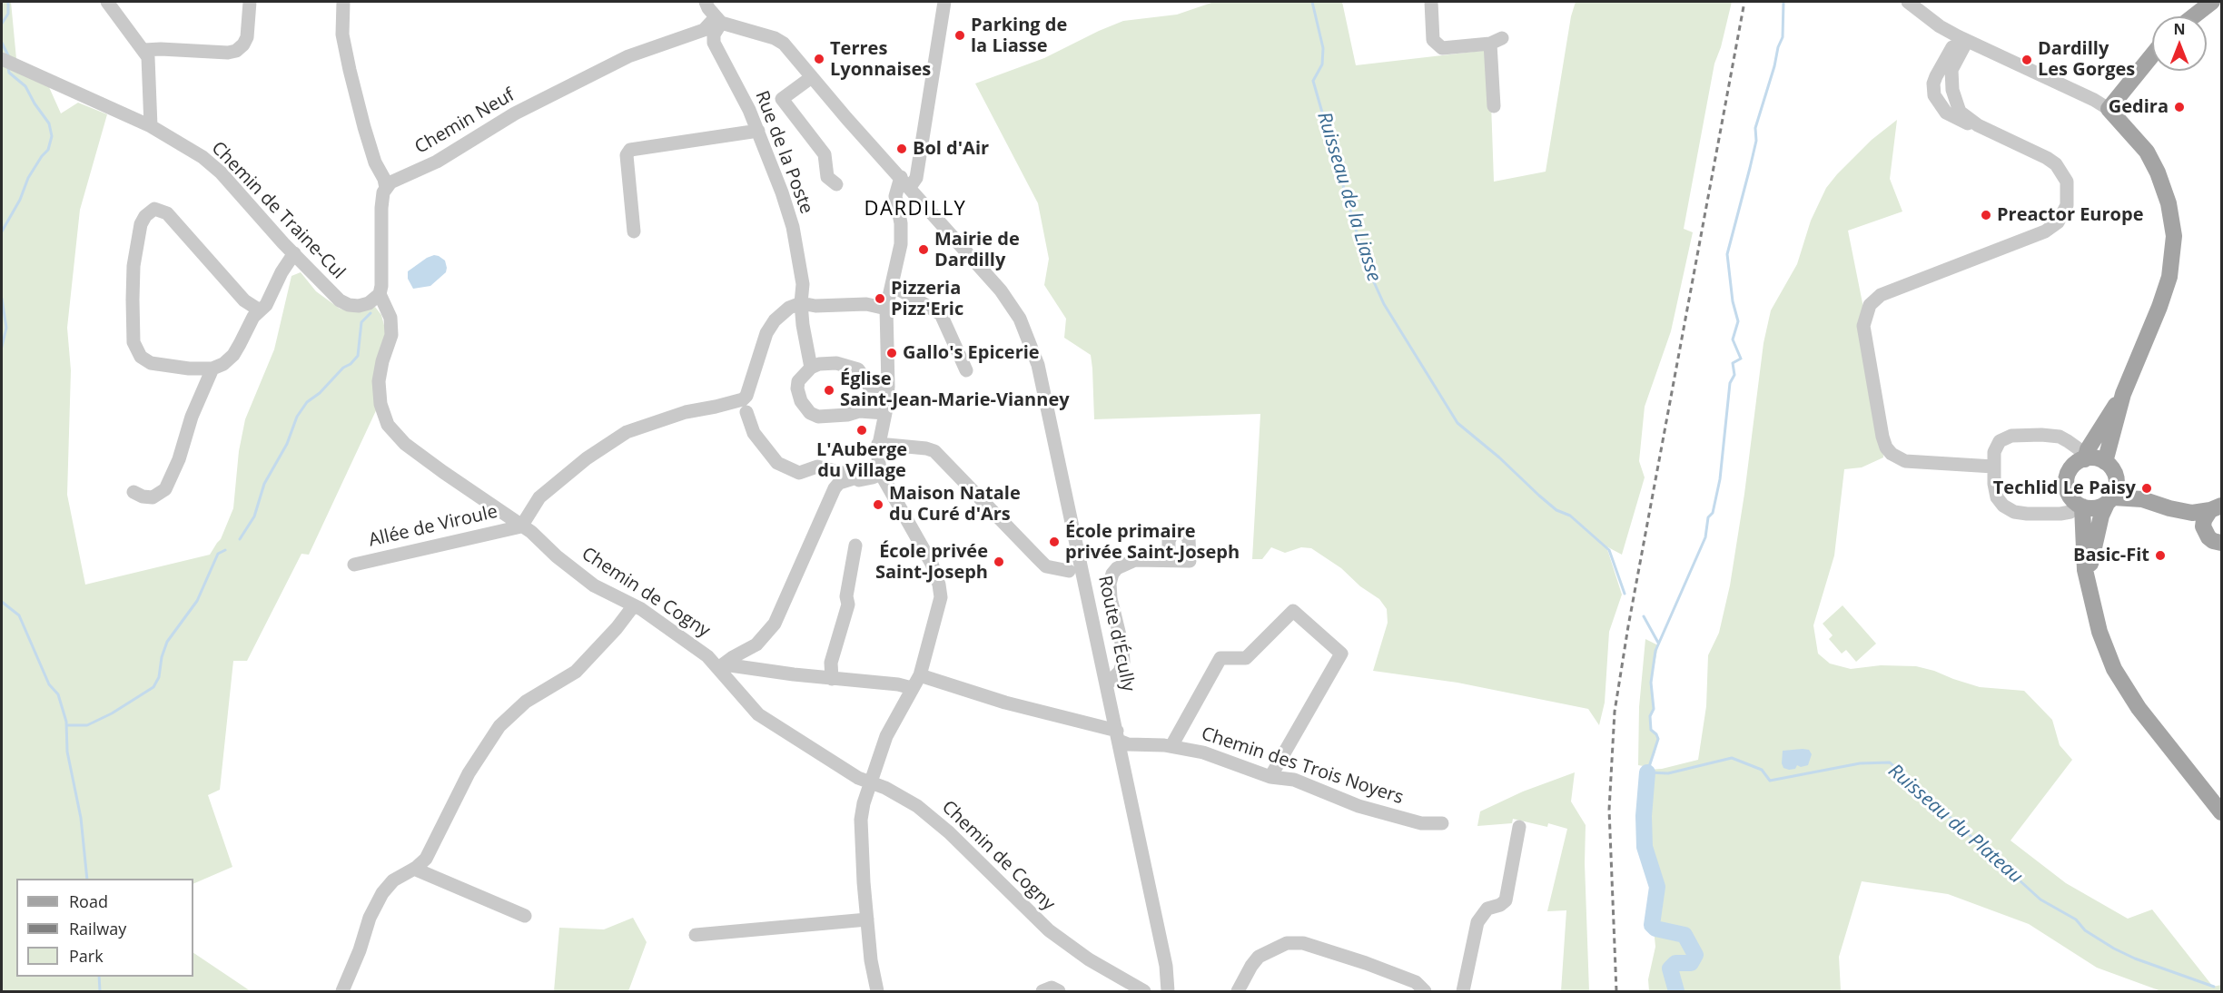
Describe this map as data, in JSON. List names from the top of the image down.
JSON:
{
  "streets": {
    "street": [
      "Chemin Neuf",
      "Rue de la Poste",
      "Chemin de Traine-Cul",
      "Allée de Viroule",
      "Chemin de Cogny",
      "Route d'Écully",
      "Chemin des Trois Noyers"
    ]
  },
  "crossings": [
    ["Chemin Neuf", "Rue de la Poste"],
    ["Chemin de Traine-Cul", "Chemin de Cogny"],
    ["Allée de Viroule", "Chemin de Cogny"],
    ["Route d'Écully", "Chemin des Trois Noyers"]
  ],
  "districts": ["DARDILLY"],
  "water": ["Ruisseau de la Liasse", "Ruisseau du Plateau"],
  "places": [
    "Parking de la Liasse",
    "Terres Lyonnaises",
    "Dardilly Les Gorges",
    "Gedira",
    "Bol d'Air",
    "Preactor Europe",
    "Mairie de Dardilly",
    "Pizzeria Pizz'Eric",
    "Gallo's Epicerie",
    "Église Saint-Jean-Marie-Vianney",
    "L'Auberge du Village",
    "Techlid Le Paisy",
    "Maison Natale du Curé d'Ars",
    "École primaire privée Saint-Joseph",
    "Basic-Fit",
    "École privée Saint-Joseph"
  ],
  "legend": ["Road", "Railway", "Park"],
  "north": "top"
}
